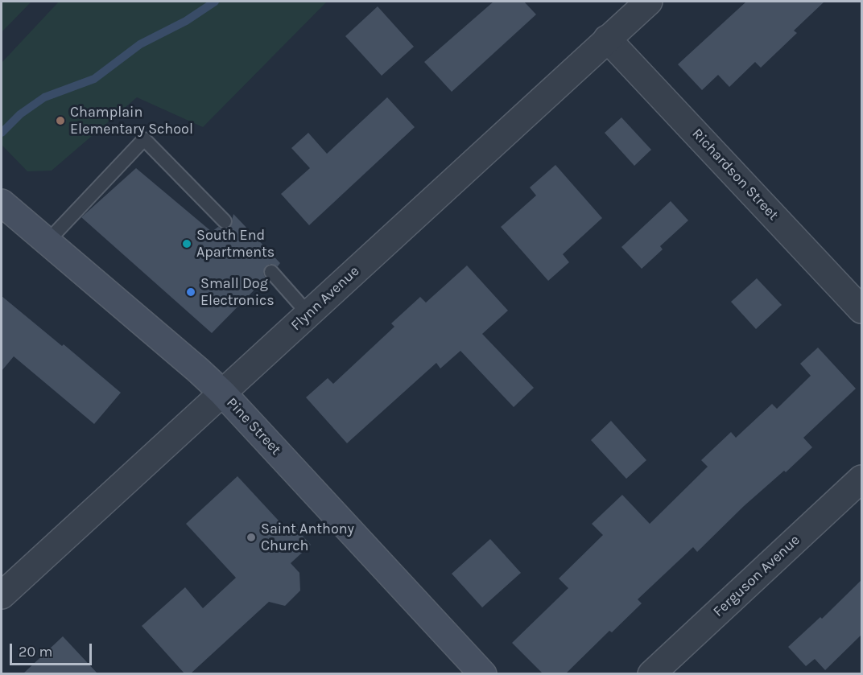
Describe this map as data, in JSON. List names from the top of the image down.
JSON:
{
  "streets": {
    "main road": ["Pine Street"],
    "street": ["Richardson Street", "Flynn Avenue", "Ferguson Avenue"]
  },
  "crossings": [
    ["Richardson Street", "Flynn Avenue"],
    ["Flynn Avenue", "Pine Street"]
  ],
  "places": [
    "Champlain Elementary School",
    "South End Apartments",
    "Small Dog Electronics",
    "Saint Anthony Church"
  ],
  "scale_bar": "20 m"
}
